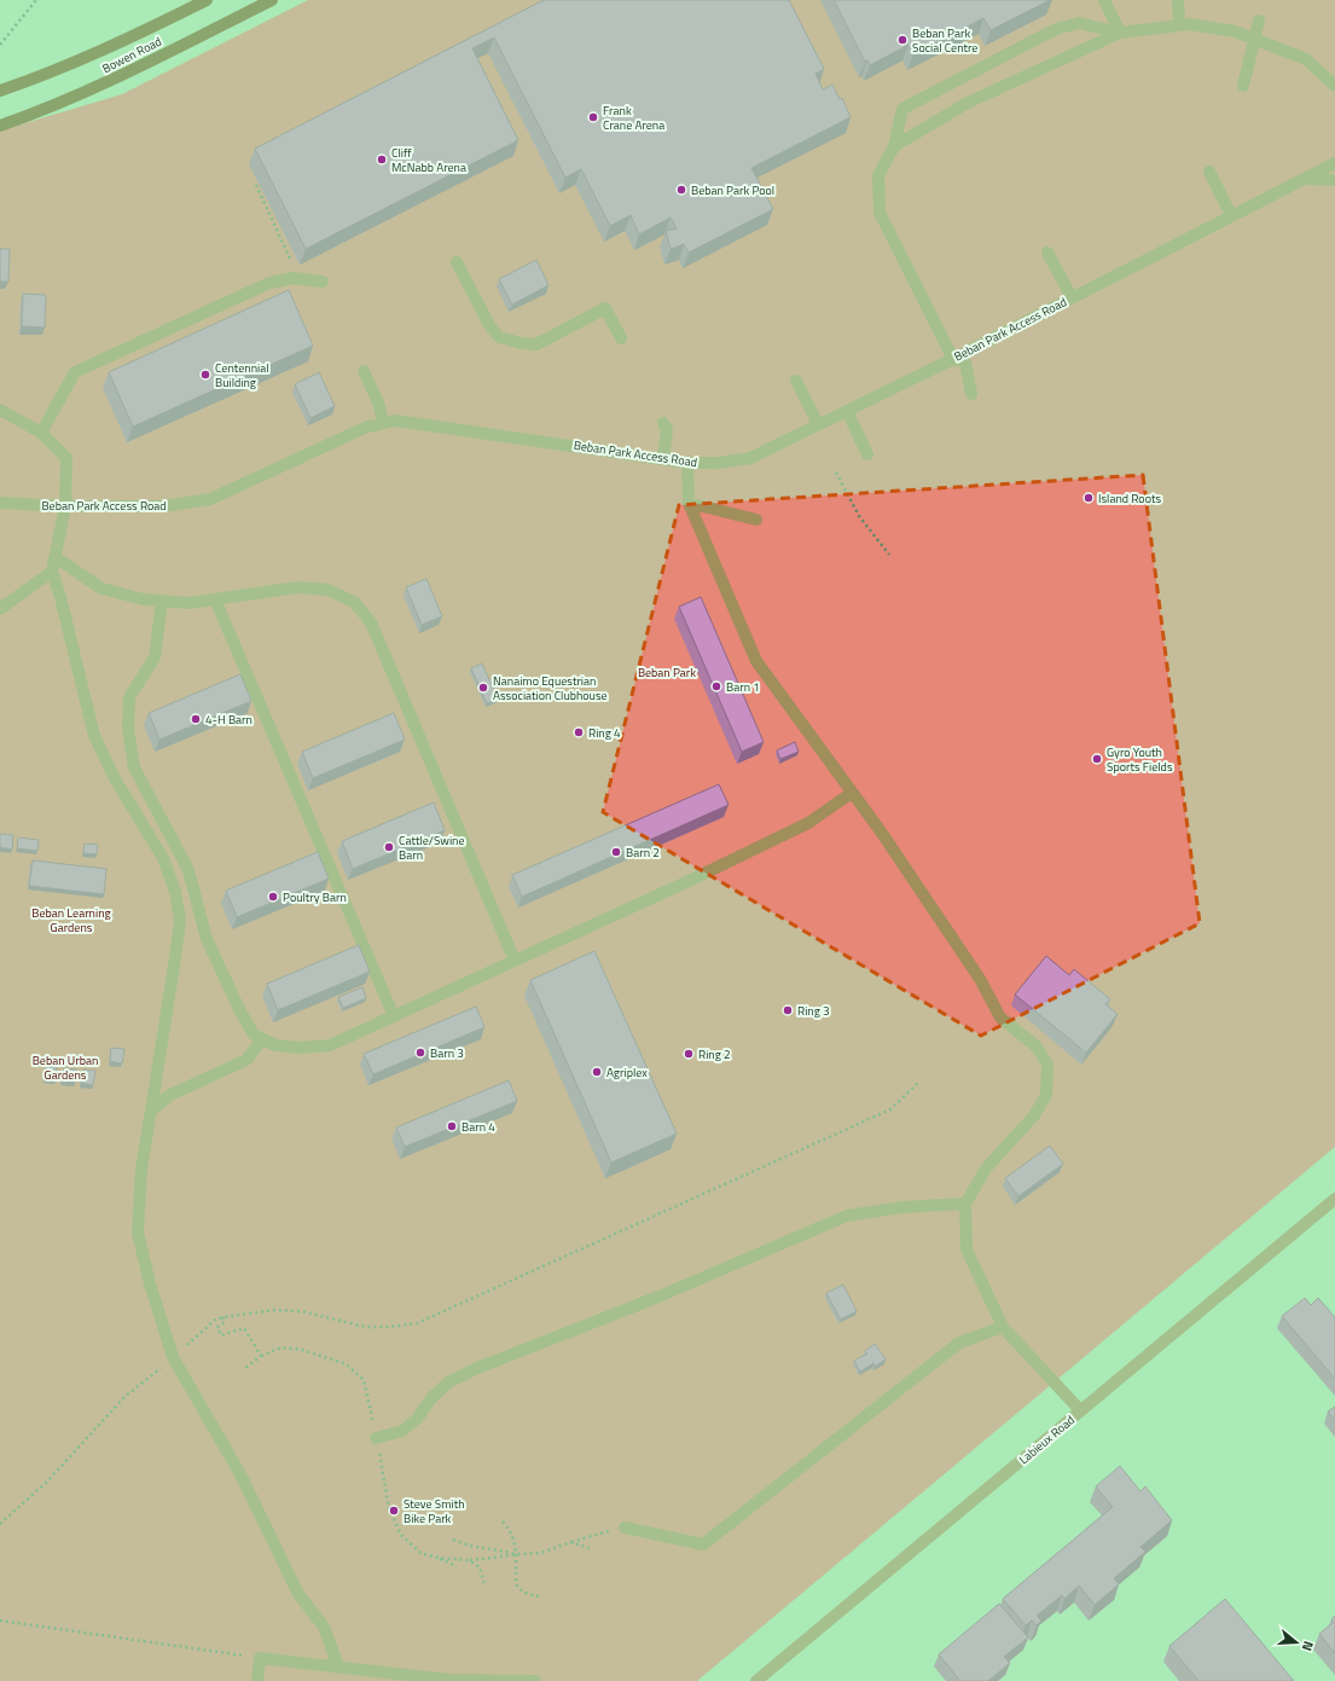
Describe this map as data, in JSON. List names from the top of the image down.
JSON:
{
  "streets": {
    "main road": ["Bowen Road"],
    "street": ["Beban Park Access Road", "Labieux Road"]
  },
  "parks": ["Beban Park", "Beban Learning Gardens", "Beban Urban Gardens"],
  "places": [
    "Beban Park Social Centre",
    "Frank Crane Arena",
    "Cliff McNabb Arena",
    "Beban Park Pool",
    "Centennial Building",
    "Island Roots",
    "Barn 1",
    "Nanaimo Equestrian Association Clubhouse",
    "4-H Barn",
    "Ring 4",
    "Gyro Youth Sports Fields",
    "Cattle/Swine Barn",
    "Barn 2",
    "Poultry Barn",
    "Ring 3",
    "Barn 3",
    "Ring 2",
    "Agriplex",
    "Barn 4",
    "Steve Smith Bike Park"
  ],
  "north": "right"
}
